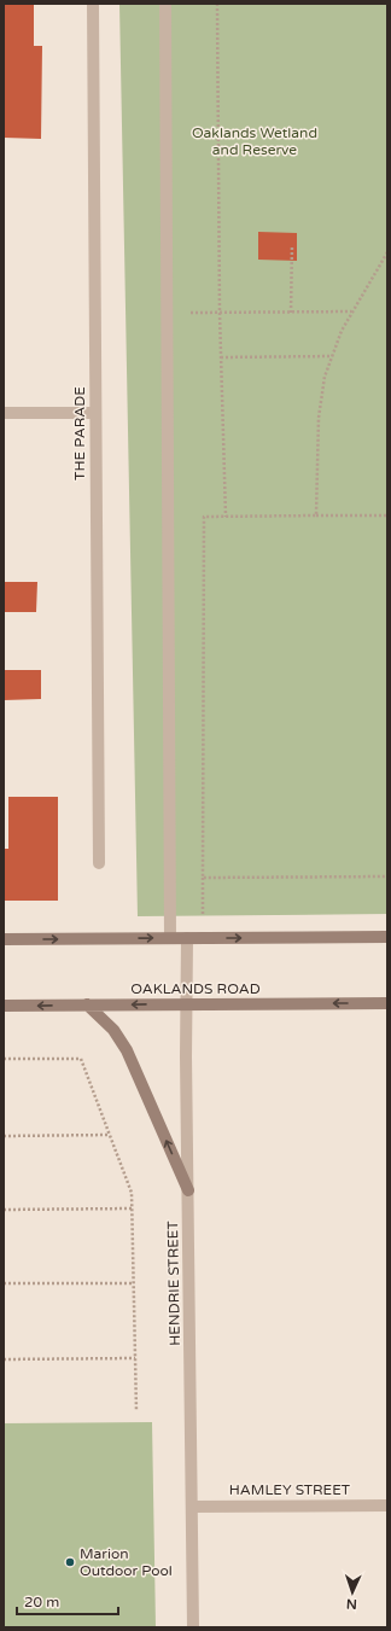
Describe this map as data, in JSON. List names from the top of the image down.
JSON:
{
  "streets": {
    "main road": ["OAKLANDS ROAD"],
    "street": ["THE PARADE", "HENDRIE STREET", "HAMLEY STREET"]
  },
  "crossings": [
    ["OAKLANDS ROAD", "HENDRIE STREET"],
    ["HENDRIE STREET", "HAMLEY STREET"]
  ],
  "parks": ["Oaklands Wetland and Reserve"],
  "places": ["Marion Outdoor Pool"],
  "scale_bar": "20 m",
  "north": "bottom"
}
